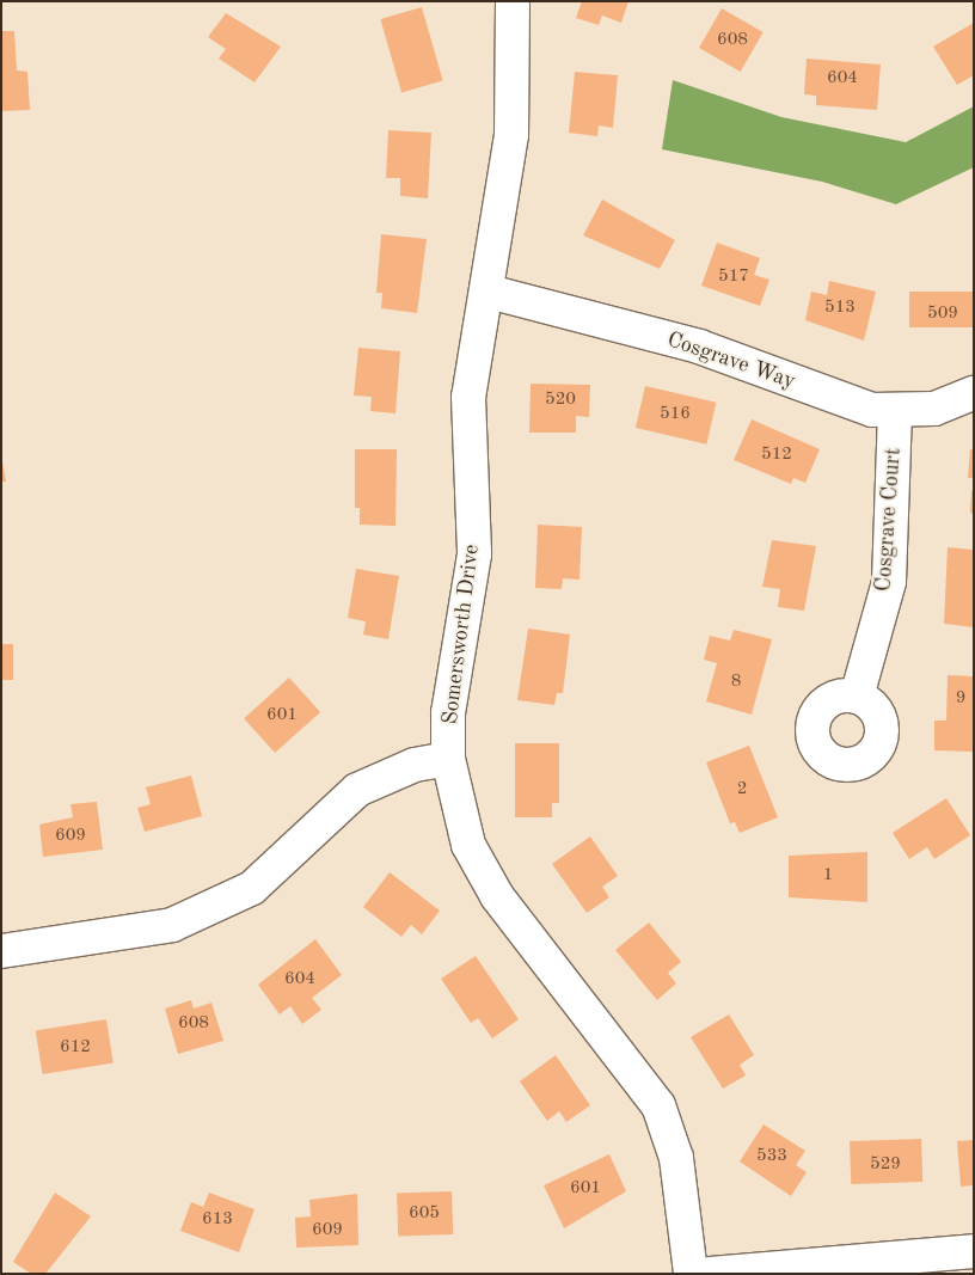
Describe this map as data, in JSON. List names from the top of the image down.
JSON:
{
  "streets": {
    "street": ["Cosgrave Way", "Cosgrave Court", "Somersworth Drive"]
  },
  "crossings": [
    ["Cosgrave Way", "Cosgrave Court"],
    ["Cosgrave Way", "Somersworth Drive"]
  ],
  "house_numbers": [
    "608",
    "604",
    "517",
    "513",
    "509",
    "520",
    "516",
    "512",
    "8",
    "9",
    "601",
    "2",
    "609",
    "1",
    "604",
    "608",
    "612",
    "533",
    "529",
    "601",
    "605",
    "613",
    "609"
  ]
}
